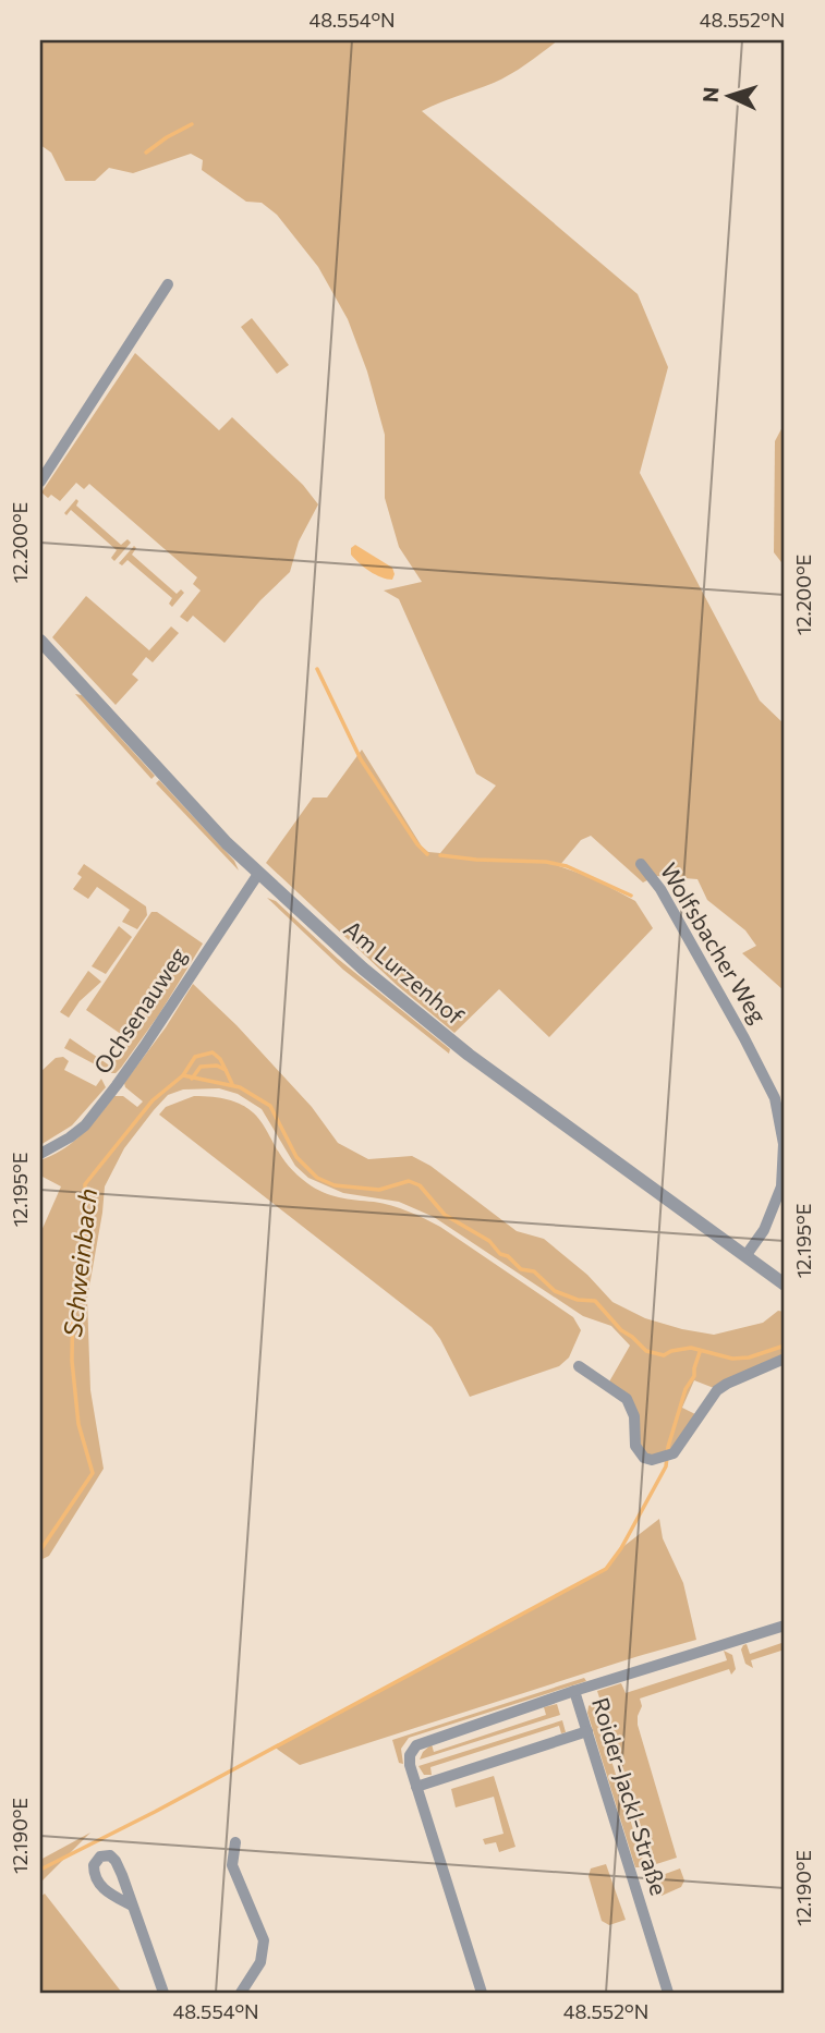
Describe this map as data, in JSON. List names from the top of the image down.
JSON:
{
  "streets": {
    "street": [
      "Wolfsbacher Weg",
      "Am Lurzenhof",
      "Ochsenauweg",
      "Roider-Jackl-Straße"
    ]
  },
  "crossings": [
    ["Wolfsbacher Weg", "Am Lurzenhof"],
    ["Am Lurzenhof", "Ochsenauweg"]
  ],
  "water": ["Schweinbach"],
  "north": "left",
  "coordinates": [
    "48.554°N",
    "48.552°N",
    "12.200°E",
    "12.195°E",
    "12.190°E"
  ]
}
